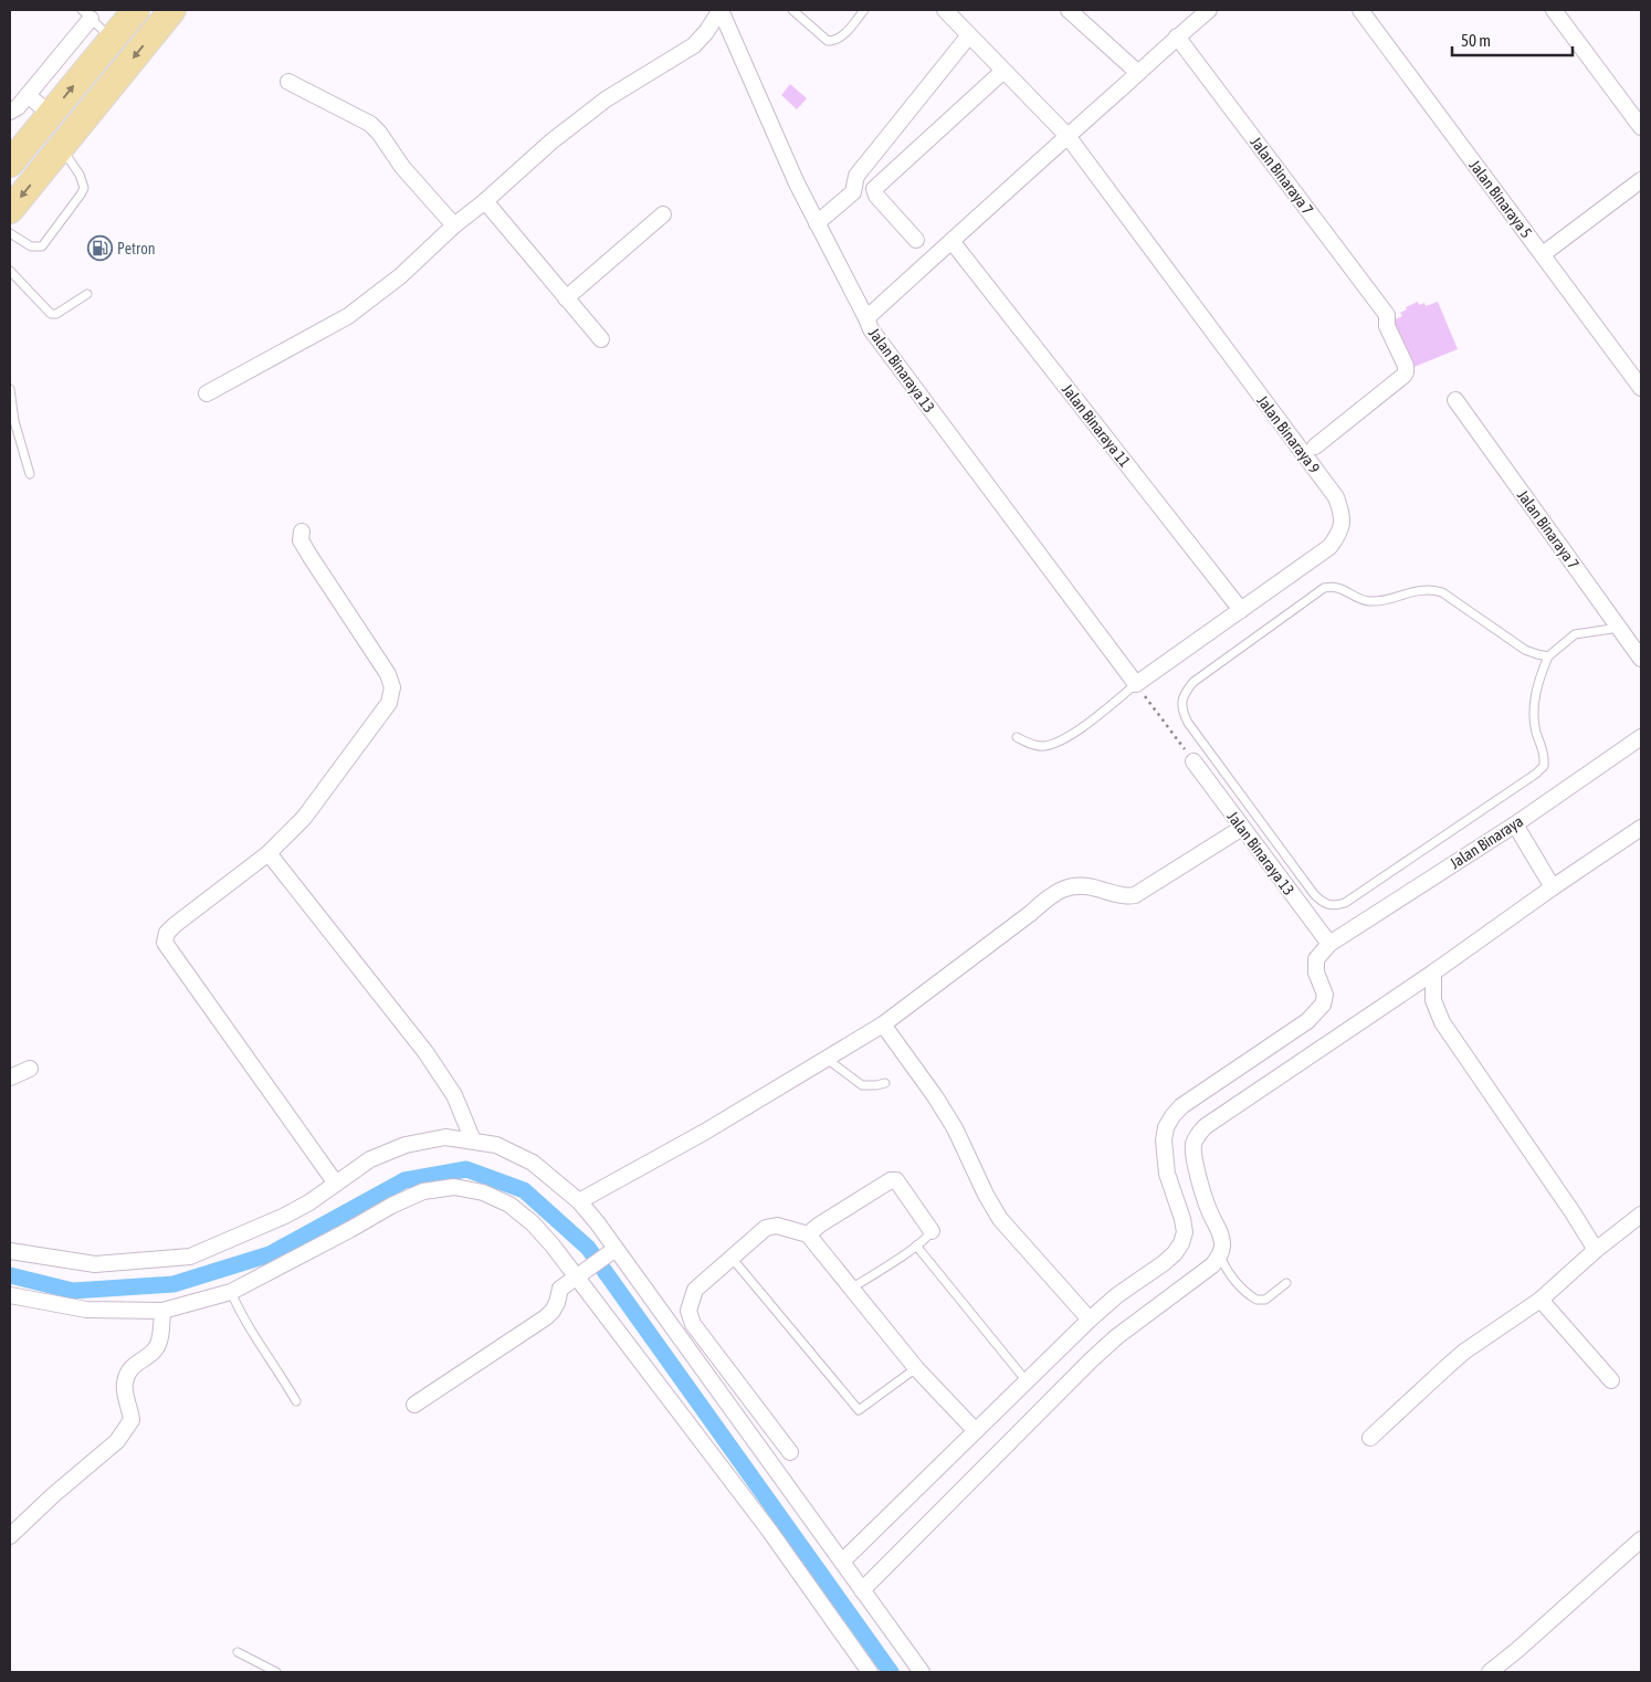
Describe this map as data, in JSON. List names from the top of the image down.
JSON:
{
  "streets": {
    "street": [
      "Jalan Binaraya 7",
      "Jalan Binaraya 5",
      "Jalan Binaraya 13",
      "Jalan Binaraya 11",
      "Jalan Binaraya 9",
      "Jalan Binaraya"
    ]
  },
  "crossings": [
    ["Jalan Binaraya 7", "Jalan Binaraya 13"],
    ["Jalan Binaraya 13", "Jalan Binaraya 11"],
    ["Jalan Binaraya 13", "Jalan Binaraya 9"],
    ["Jalan Binaraya 13", "Jalan Binaraya"],
    ["Jalan Binaraya 11", "Jalan Binaraya 9"]
  ],
  "places": {
    "fuel station": ["Petron"]
  },
  "scale_bar": "50 m"
}
